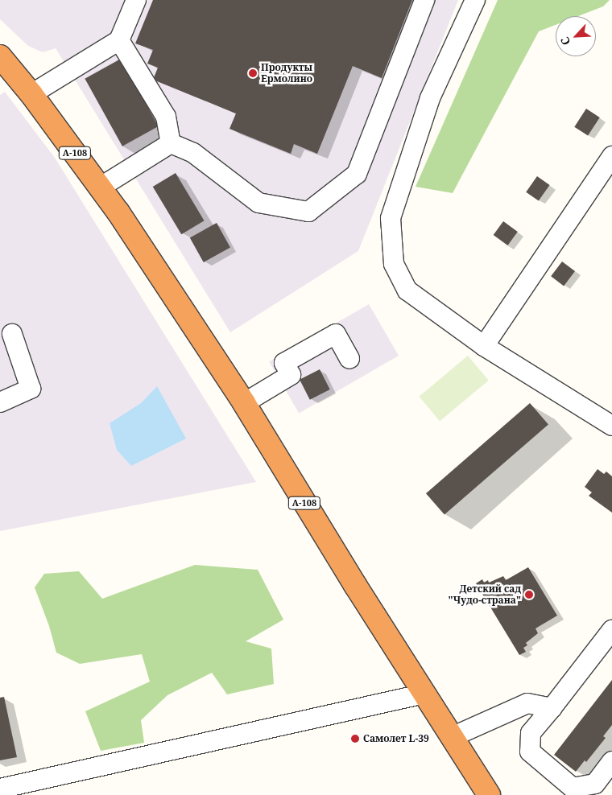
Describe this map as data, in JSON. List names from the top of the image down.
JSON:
{
  "streets": {
    "highway": ["А-108"]
  },
  "places": ["Продукты Ермолино", "Детский сад \"Чудо-страна\"", "Самолет L-39"],
  "north": "bottom left"
}
